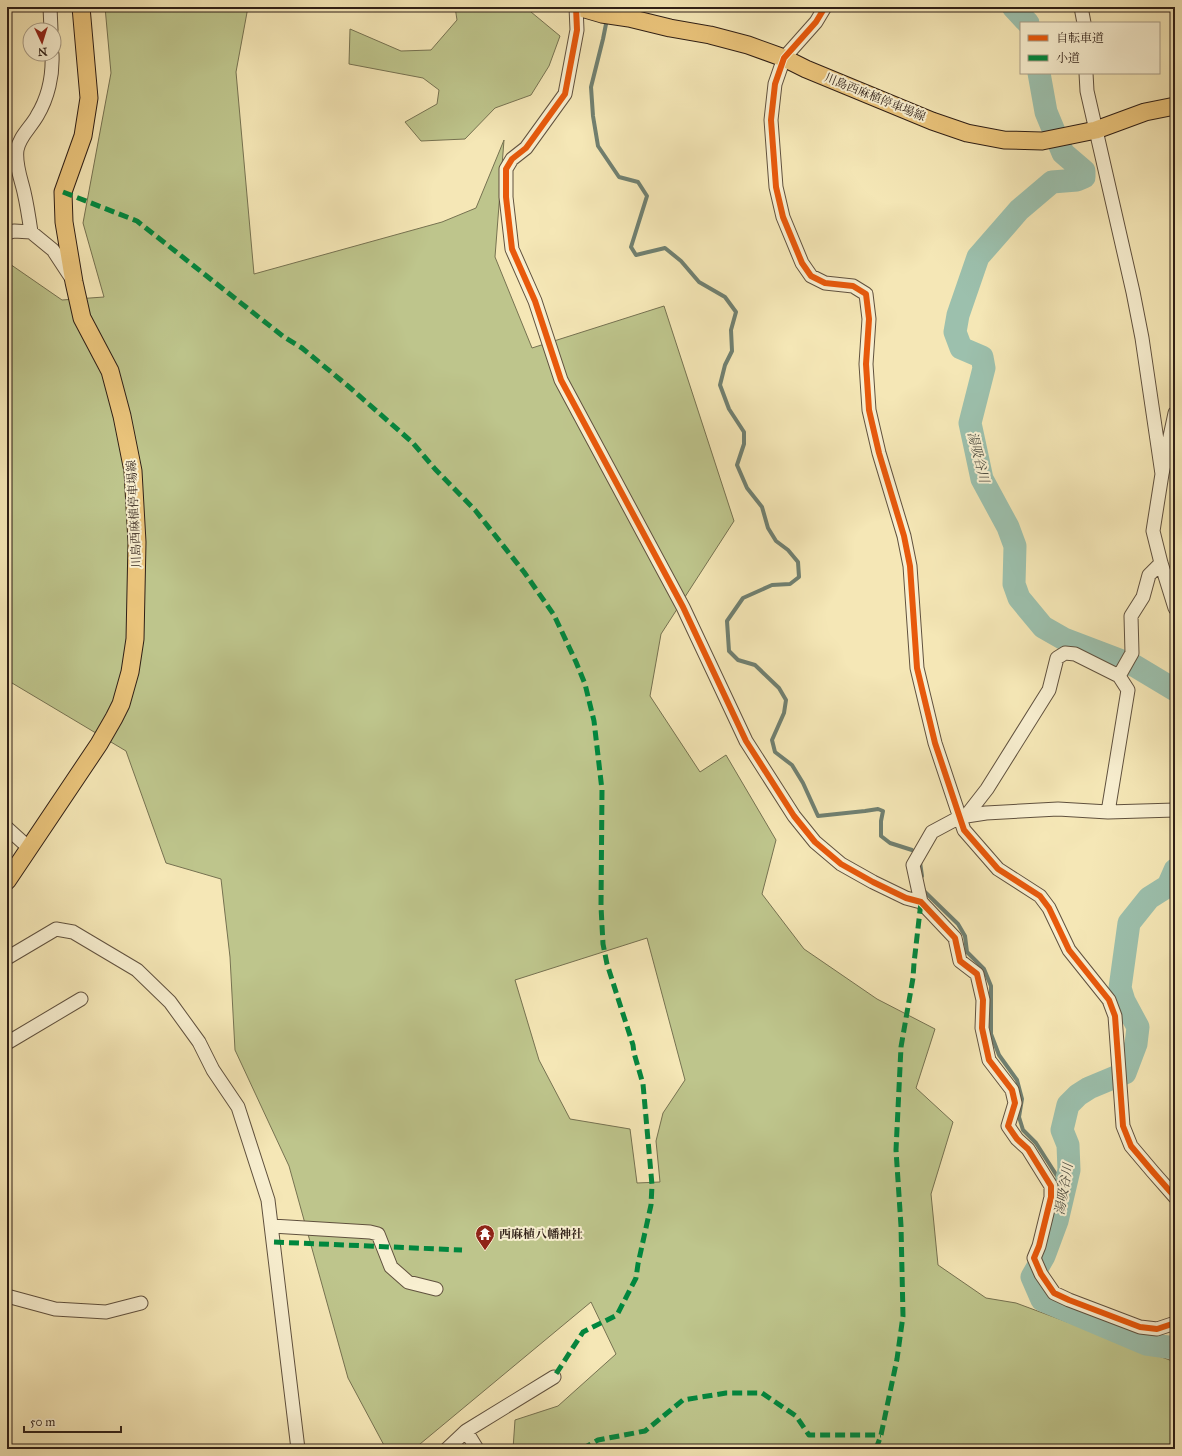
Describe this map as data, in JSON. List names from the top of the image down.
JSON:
{
  "streets": {
    "main road": ["川島西麻植停車場線"]
  },
  "water": ["湯吸谷川"],
  "places": {
    "temple": ["西麻植八幡神社"]
  },
  "legend": ["自転車道", "小道"],
  "scale_bar": "50 m",
  "north": "bottom"
}
